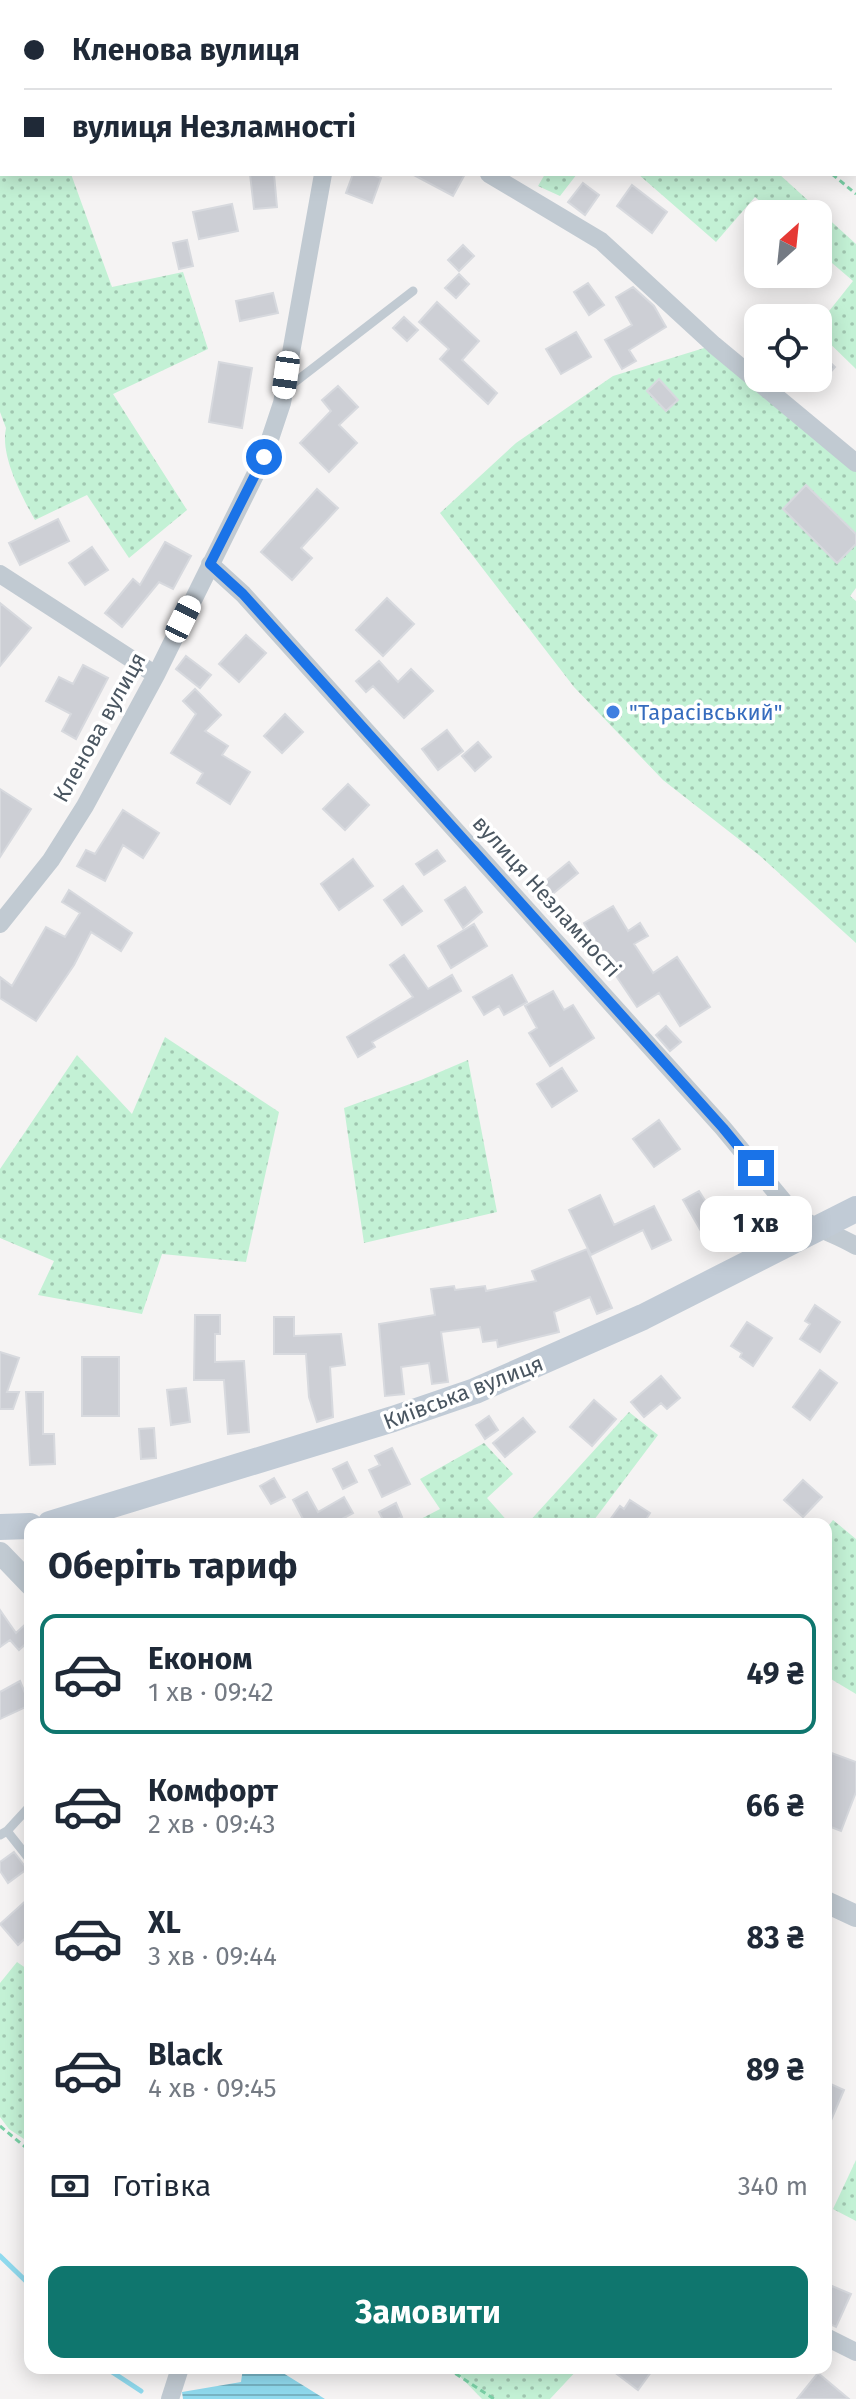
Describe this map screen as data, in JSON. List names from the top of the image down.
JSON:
{
  "streets": {
    "main road": ["Київська вулиця"],
    "street": ["Кленова вулиця", "вулиця Незламності"]
  },
  "crossings": [
    ["Кленова вулиця", "вулиця Незламності"],
    ["вулиця Незламності", "Київська вулиця"]
  ],
  "places": ["\"Тарасівський\""],
  "north": "top right",
  "page": {
    "banner": ["Кленова вулиця", "вулиця Незламності"],
    "bubble": "1 хв",
    "heading": "Оберіть тариф",
    "list": [
      {
        "name": "Економ",
        "note": "1 хв · 09:42",
        "value": "49 ₴"
      },
      {
        "name": "Комфорт",
        "note": "2 хв · 09:43",
        "value": "66 ₴"
      },
      {
        "name": "XL",
        "note": "3 хв · 09:44",
        "value": "83 ₴"
      },
      {
        "name": "Black",
        "note": "4 хв · 09:45",
        "value": "89 ₴"
      }
    ],
    "pay": ["Готівка", "340 m"],
    "buttons": "Замовити"
  }
}
